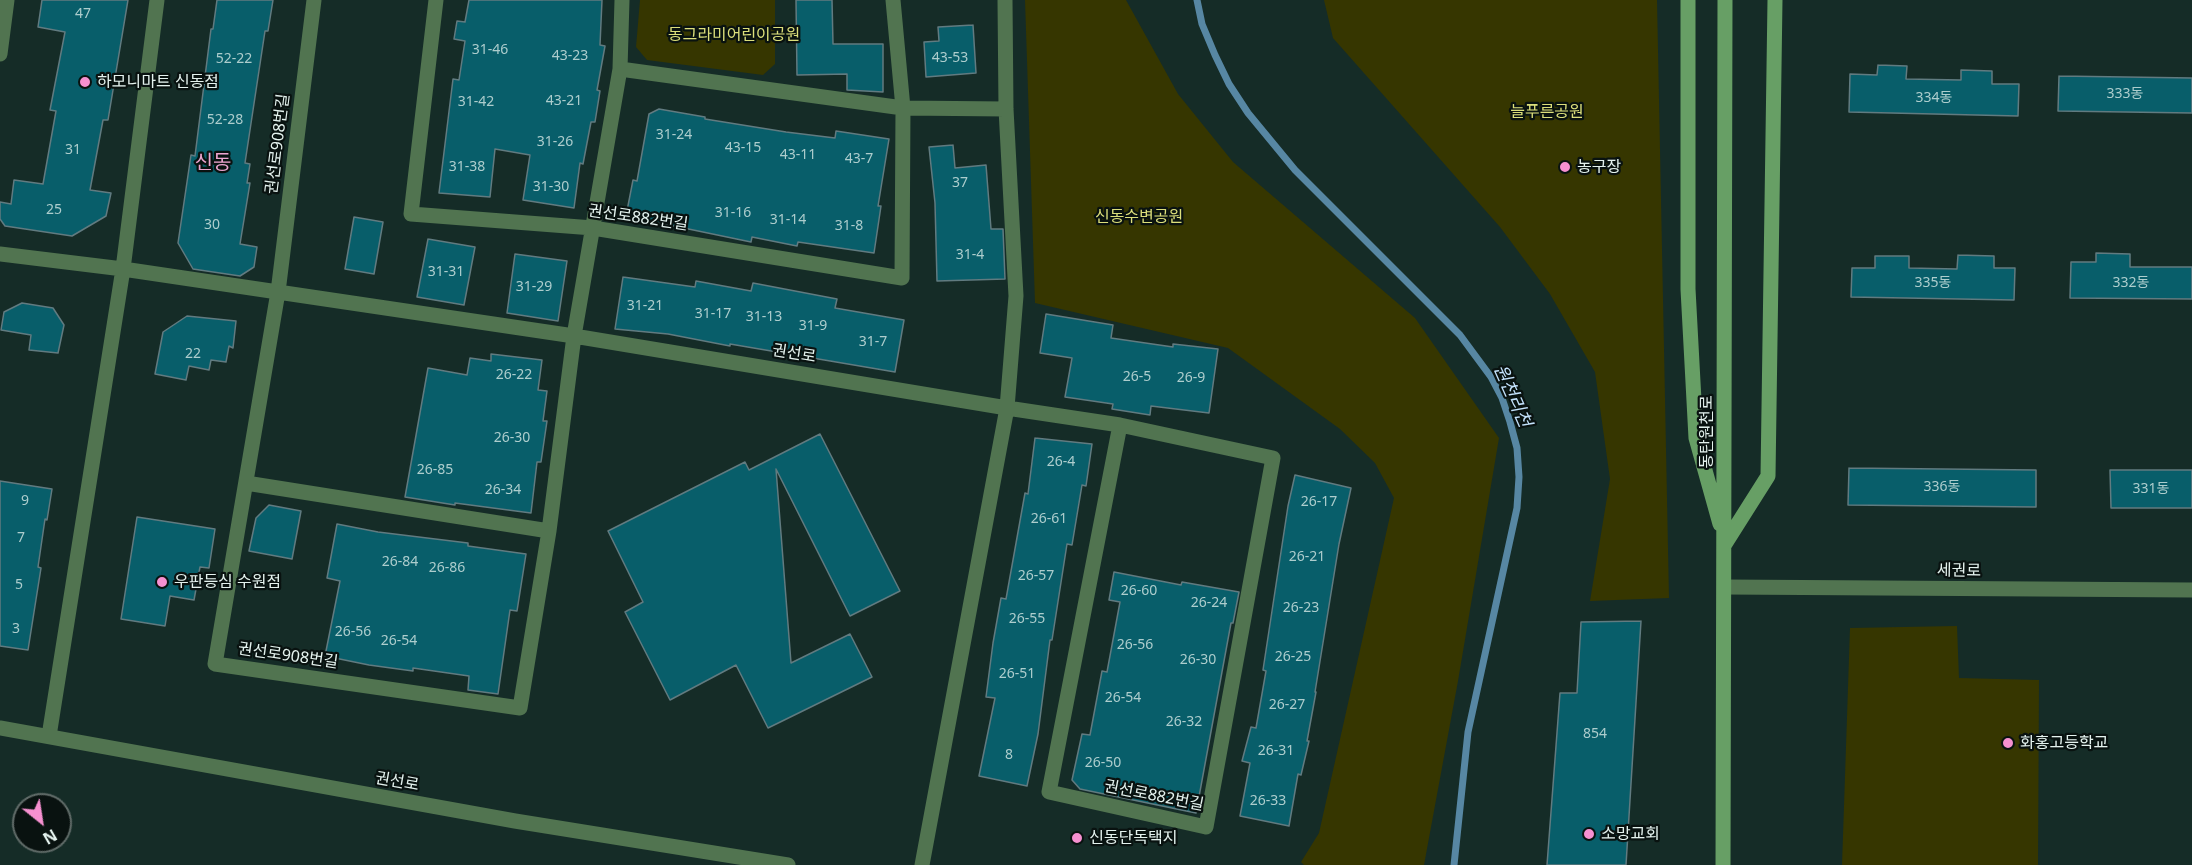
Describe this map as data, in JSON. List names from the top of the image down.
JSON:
{
  "streets": {
    "main road": ["동탄원천로"],
    "street": [
      "권선로908번길",
      "권선로882번길",
      "권선로",
      "세권로"
    ]
  },
  "crossings": [
    ["권선로908번길", "권선로882번길"],
    ["권선로908번길", "권선로"],
    ["권선로882번길", "권선로"],
    ["동탄원천로", "세권로"]
  ],
  "districts": ["신동"],
  "water": ["원천리천"],
  "parks": ["동그라미어린이공원", "늘푸른공원", "신동수변공원"],
  "places": [
    "하모니마트 신동점",
    "농구장",
    "우판등심 수원점",
    "화홍고등학교",
    "소망교회",
    "신동단독택지"
  ],
  "house_numbers": [
    "47",
    "31-46",
    "43-23",
    "43-53",
    "52-22",
    "333동",
    "334동",
    "43-21",
    "31-42",
    "52-28",
    "31-24",
    "31-26",
    "43-15",
    "31",
    "43-11",
    "43-7",
    "31-38",
    "37",
    "31-30",
    "25",
    "31-16",
    "31-14",
    "30",
    "31-8",
    "31-4",
    "31-31",
    "335동",
    "332동",
    "31-29",
    "31-21",
    "31-17",
    "31-13",
    "31-9",
    "31-7",
    "22",
    "26-22",
    "26-5",
    "26-9",
    "26-30",
    "26-4",
    "26-85",
    "336동",
    "331동",
    "26-34",
    "9",
    "26-17",
    "26-61",
    "7",
    "26-21",
    "26-84",
    "26-86",
    "26-57",
    "5",
    "26-60",
    "26-24",
    "26-23",
    "26-55",
    "3",
    "26-56",
    "26-54",
    "26-56",
    "26-25",
    "26-30",
    "26-51",
    "26-54",
    "26-27",
    "26-32",
    "854",
    "26-31",
    "8",
    "26-50",
    "26-33"
  ],
  "north": "bottom right"
}
